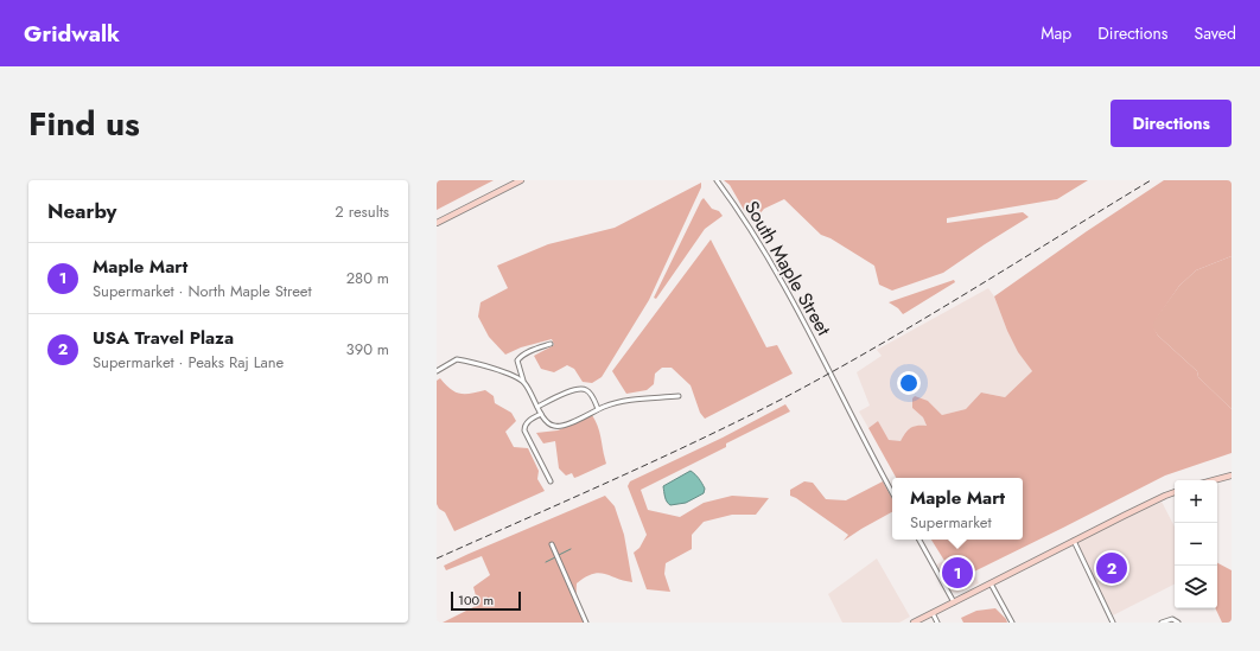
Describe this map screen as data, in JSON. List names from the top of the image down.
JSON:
{
  "streets": {
    "street": ["South Maple Street"]
  },
  "scale_bar": "100 m",
  "page": {
    "header": "Gridwalk",
    "nav": ["Map", "Directions", "Saved"],
    "title": "Find us",
    "buttons": "Directions",
    "heading": ["Nearby", "2 results"],
    "list": [
      {
        "mark": "1",
        "name": "Maple Mart",
        "note": "Supermarket · North Maple Street",
        "value": "280 m"
      },
      {
        "mark": "2",
        "name": "USA Travel Plaza",
        "note": "Supermarket · Peaks Raj Lane",
        "value": "390 m"
      }
    ],
    "popup": ["Maple Mart", "Supermarket"],
    "map_buttons": ["+", "−"],
    "pins": ["2", "1"],
    "scale": "100 m"
  }
}
